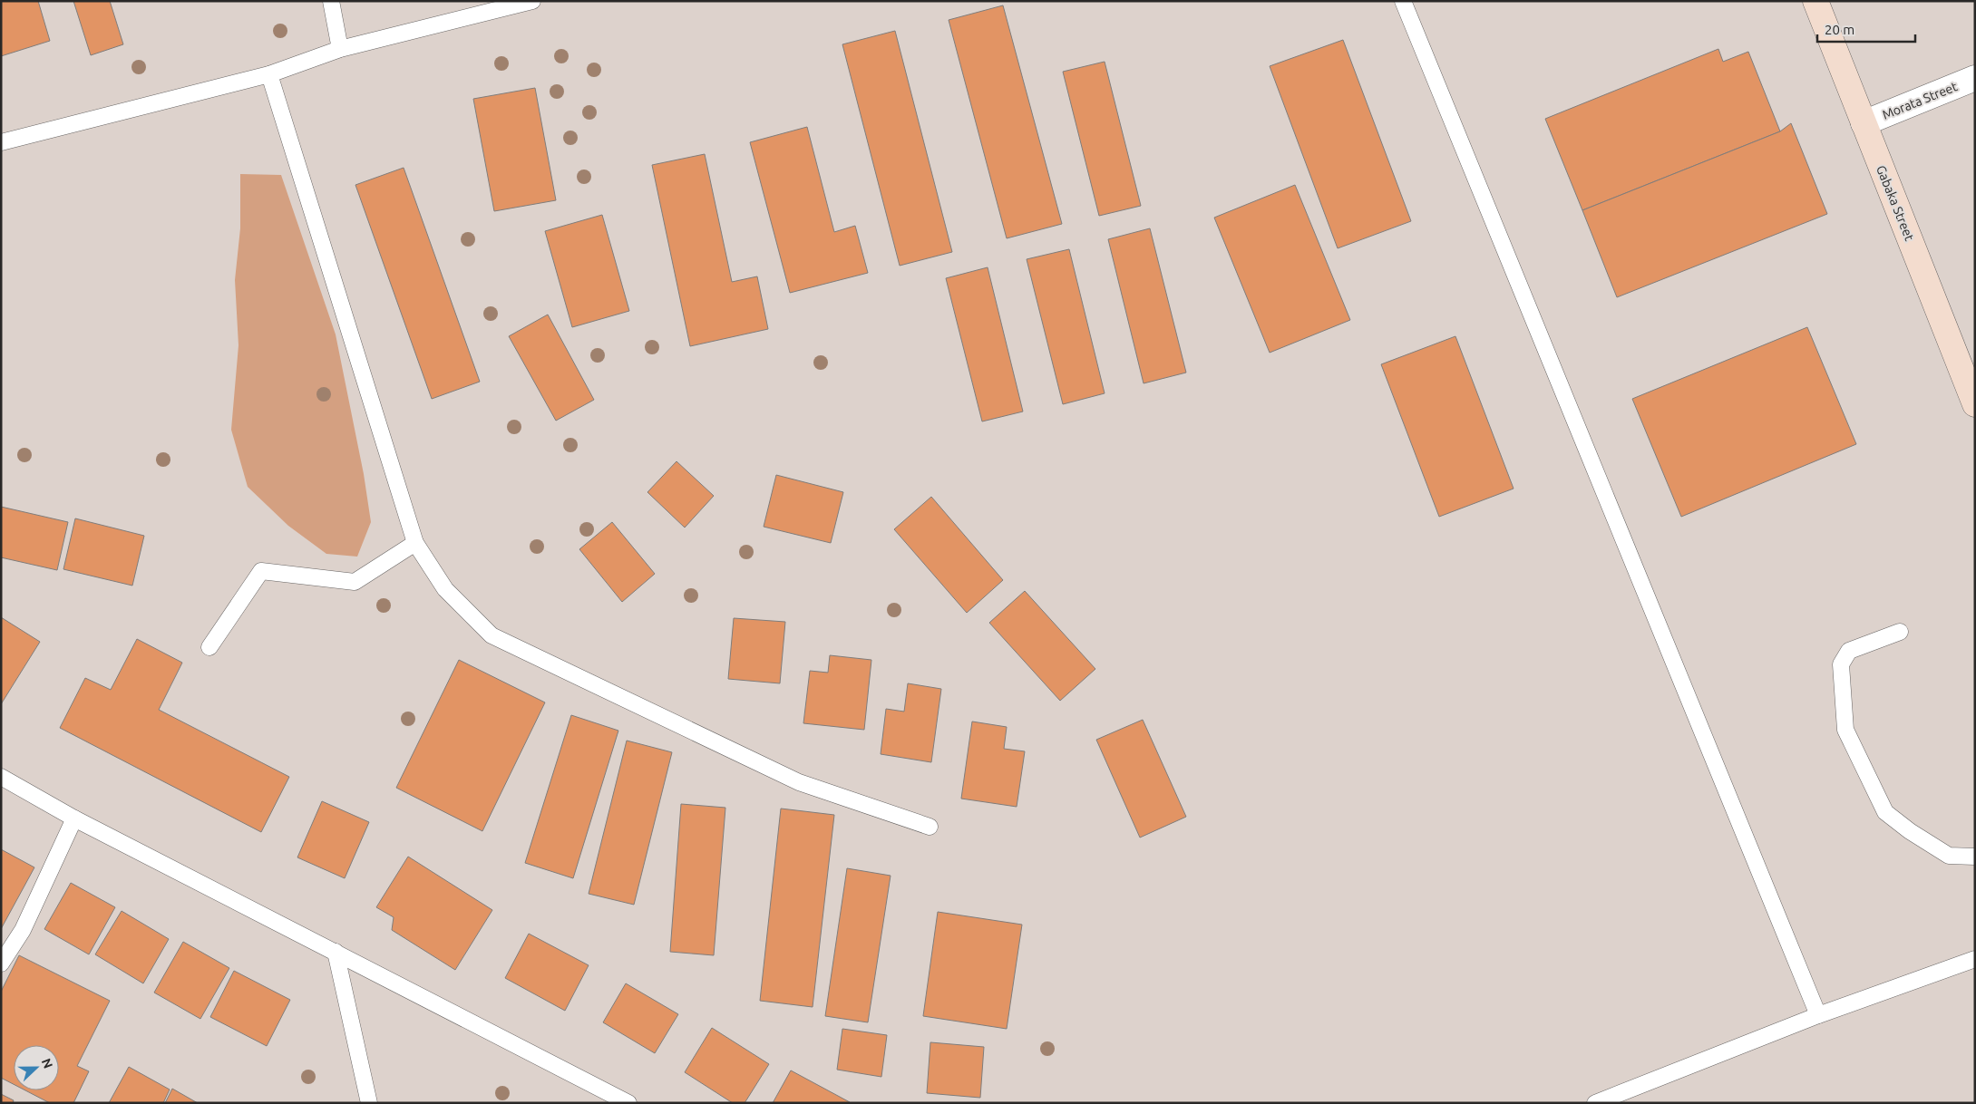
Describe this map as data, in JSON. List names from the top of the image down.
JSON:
{
  "streets": {
    "street": ["Morata Street", "Gabaka Street"]
  },
  "crossings": [
    ["Morata Street", "Gabaka Street"]
  ],
  "scale_bar": "20 m",
  "north": "right"
}
